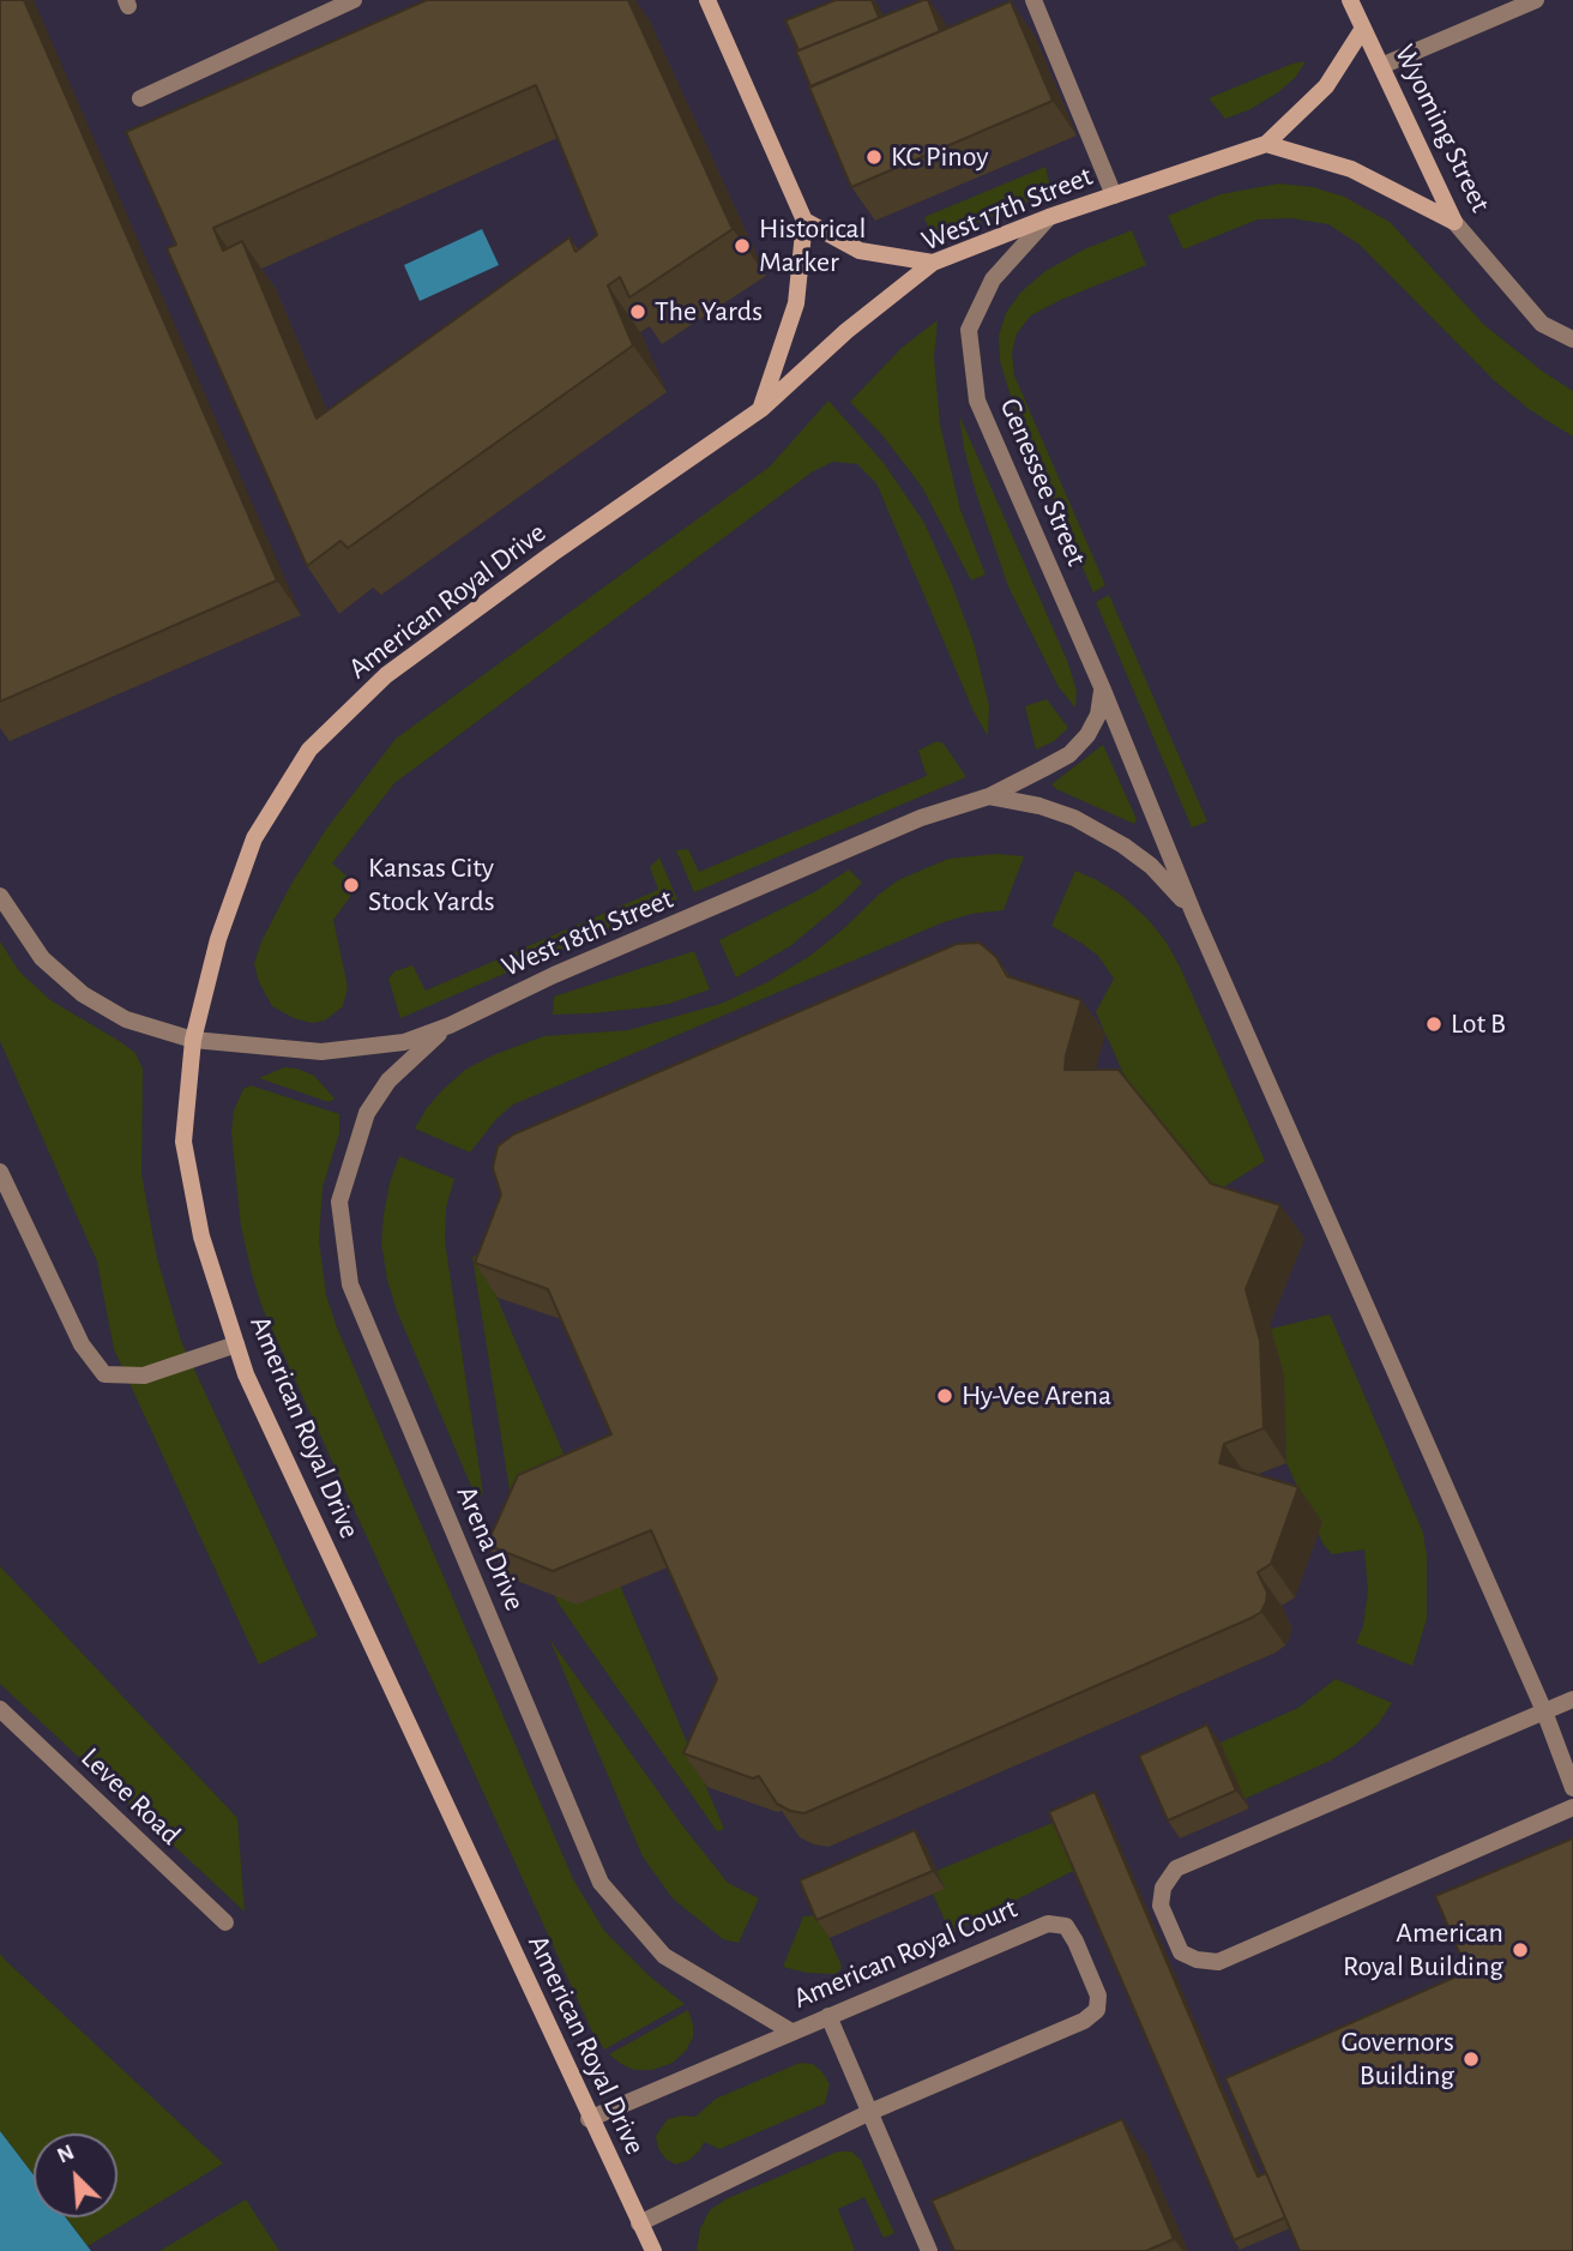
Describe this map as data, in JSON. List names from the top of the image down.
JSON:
{
  "streets": {
    "main road": ["Wyoming Street", "West 17th Street", "American Royal Drive"],
    "street": [
      "Genessee Street",
      "West 18th Street",
      "Arena Drive",
      "Levee Road",
      "American Royal Court"
    ]
  },
  "crossings": [
    ["West 17th Street", "Genessee Street"],
    ["West 17th Street", "American Royal Drive"],
    ["Genessee Street", "West 18th Street"],
    ["American Royal Drive", "West 18th Street"],
    ["American Royal Drive", "American Royal Court"],
    ["West 18th Street", "Arena Drive"],
    ["Arena Drive", "American Royal Court"]
  ],
  "places": [
    "KC Pinoy",
    "Historical Marker",
    "The Yards",
    "Kansas City Stock Yards",
    "Lot B",
    "Hy-Vee Arena",
    "American Royal Building",
    "Governors Building"
  ],
  "north": "top left"
}
